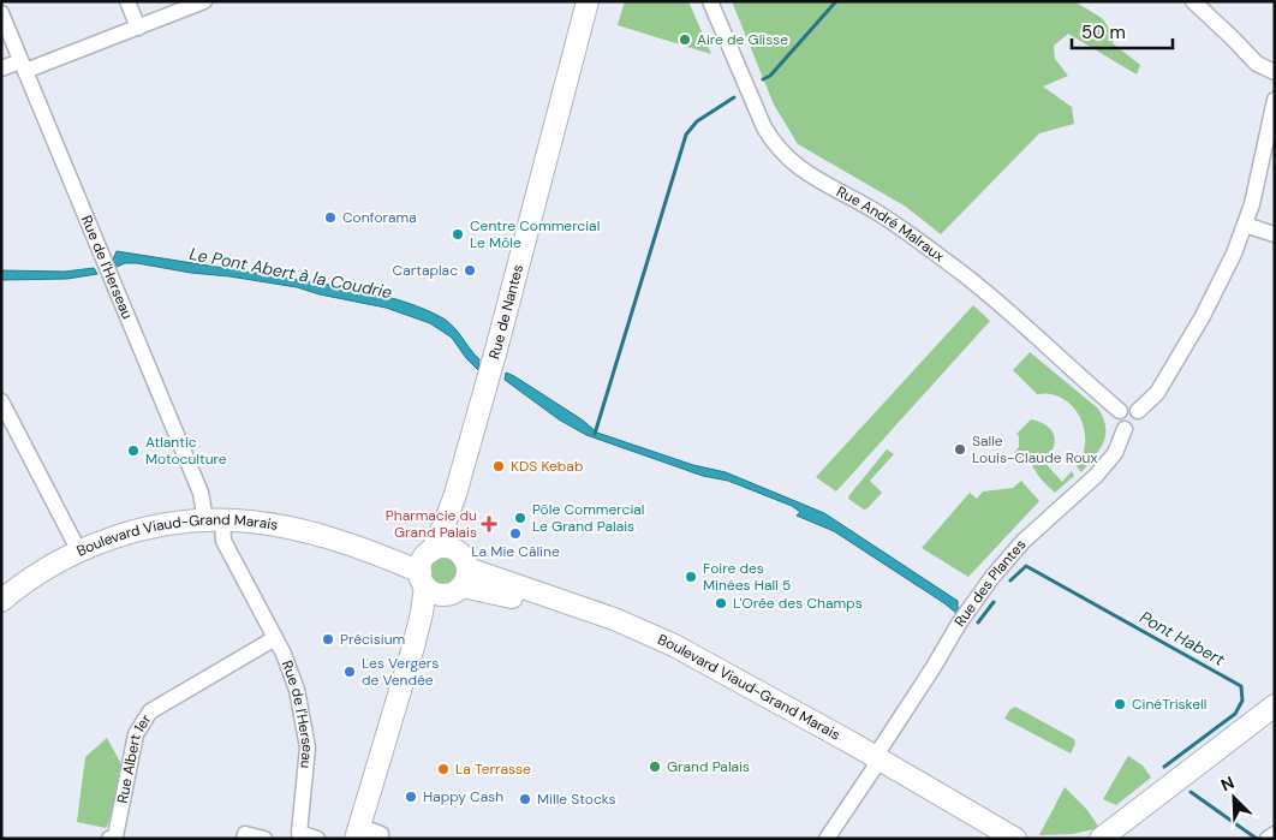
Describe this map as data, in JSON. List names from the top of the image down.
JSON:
{
  "streets": {
    "main road": ["Rue de Nantes", "Boulevard Viaud-Grand Marais"],
    "street": [
      "Rue André Malraux",
      "Rue de l'Herseau",
      "Rue des Plantes",
      "Rue Albert 1er"
    ]
  },
  "crossings": [
    ["Rue André Malraux", "Rue des Plantes"],
    ["Rue de l'Herseau", "Boulevard Viaud-Grand Marais"],
    ["Rue de l'Herseau", "Rue Albert 1er"],
    ["Rue de Nantes", "Boulevard Viaud-Grand Marais"],
    ["Boulevard Viaud-Grand Marais", "Rue des Plantes"]
  ],
  "water": ["Le Pont Abert à la Coudrie", "Pont Habert"],
  "places": {
    "other": [
      "Aire de Glisse",
      "Conforama",
      "Centre Commercial Le Môle",
      "Cartaplac",
      "Salle Louis-Claude Roux",
      "Atlantic Motoculture",
      "KDS Kebab",
      "Pôle Commercial Le Grand Palais",
      "La Mie Câline",
      "Foire des Minées Hall 5",
      "L'Orée des Champs",
      "Précisium",
      "Les Vergers de Vendée",
      "CinéTriskell",
      "Grand Palais",
      "La Terrasse",
      "Happy Cash",
      "Mille Stocks"
    ],
    "health": ["Pharmacie du Grand Palais"]
  },
  "scale_bar": "50 m",
  "north": "top left"
}
